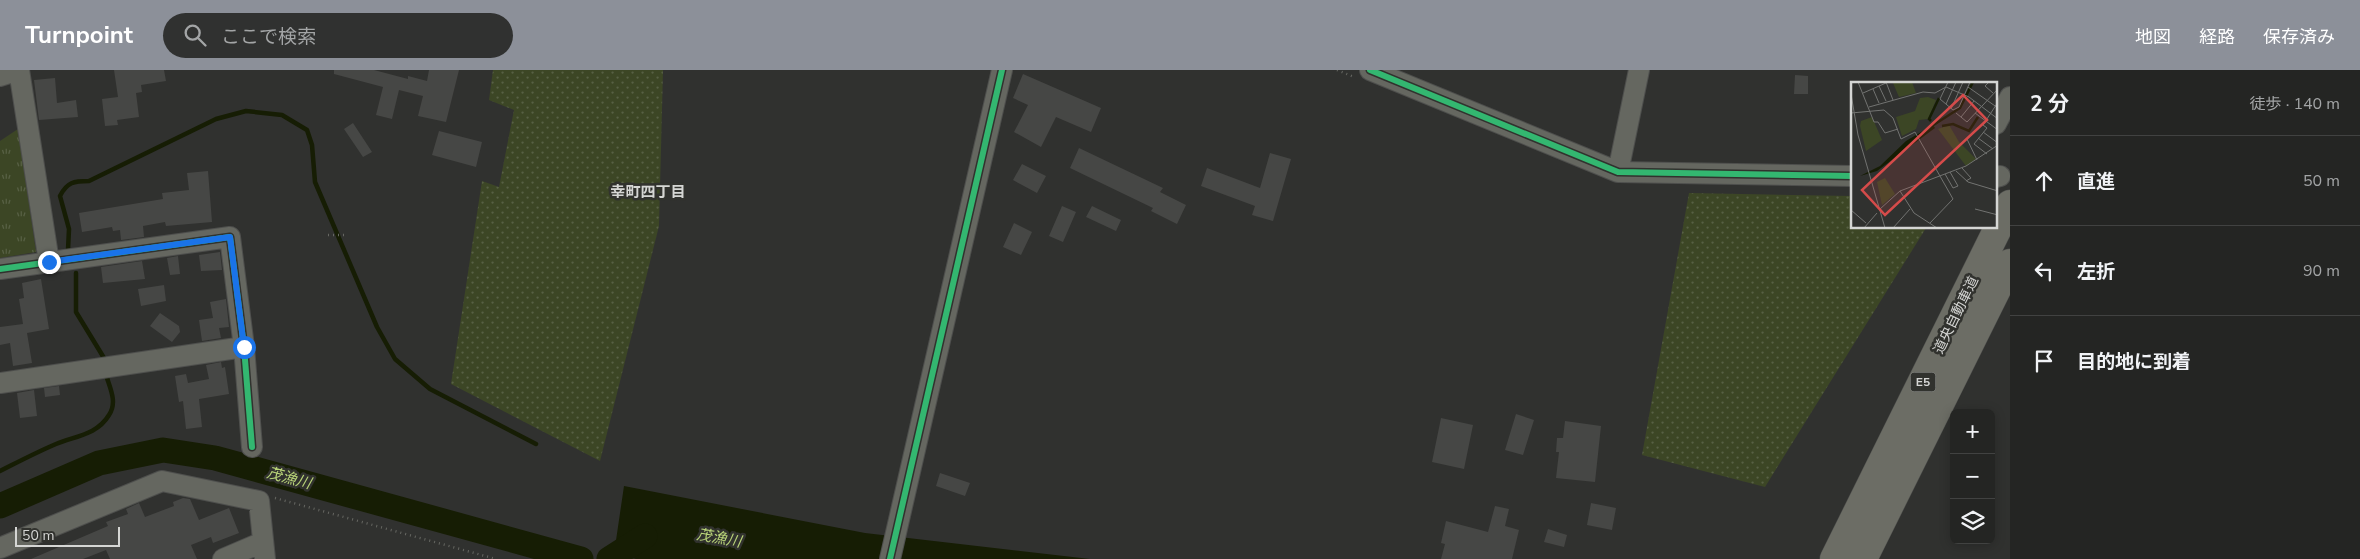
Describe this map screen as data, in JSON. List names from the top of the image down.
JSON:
{
  "streets": {
    "highway": ["道央自動車道", "E5"]
  },
  "districts": ["幸町四丁目"],
  "water": ["茂漁川"],
  "scale_bar": "50 m",
  "page": {
    "header": "Turnpoint",
    "search": "ここで検索",
    "nav": ["地図", "経路", "保存済み"],
    "heading": ["2 分", "徒歩 · 140 m"],
    "list": [
      ["直進", "50 m"],
      ["左折", "90 m"],
      "目的地に到着"
    ],
    "map_buttons": ["+", "−"],
    "scale": "50 m"
  }
}
